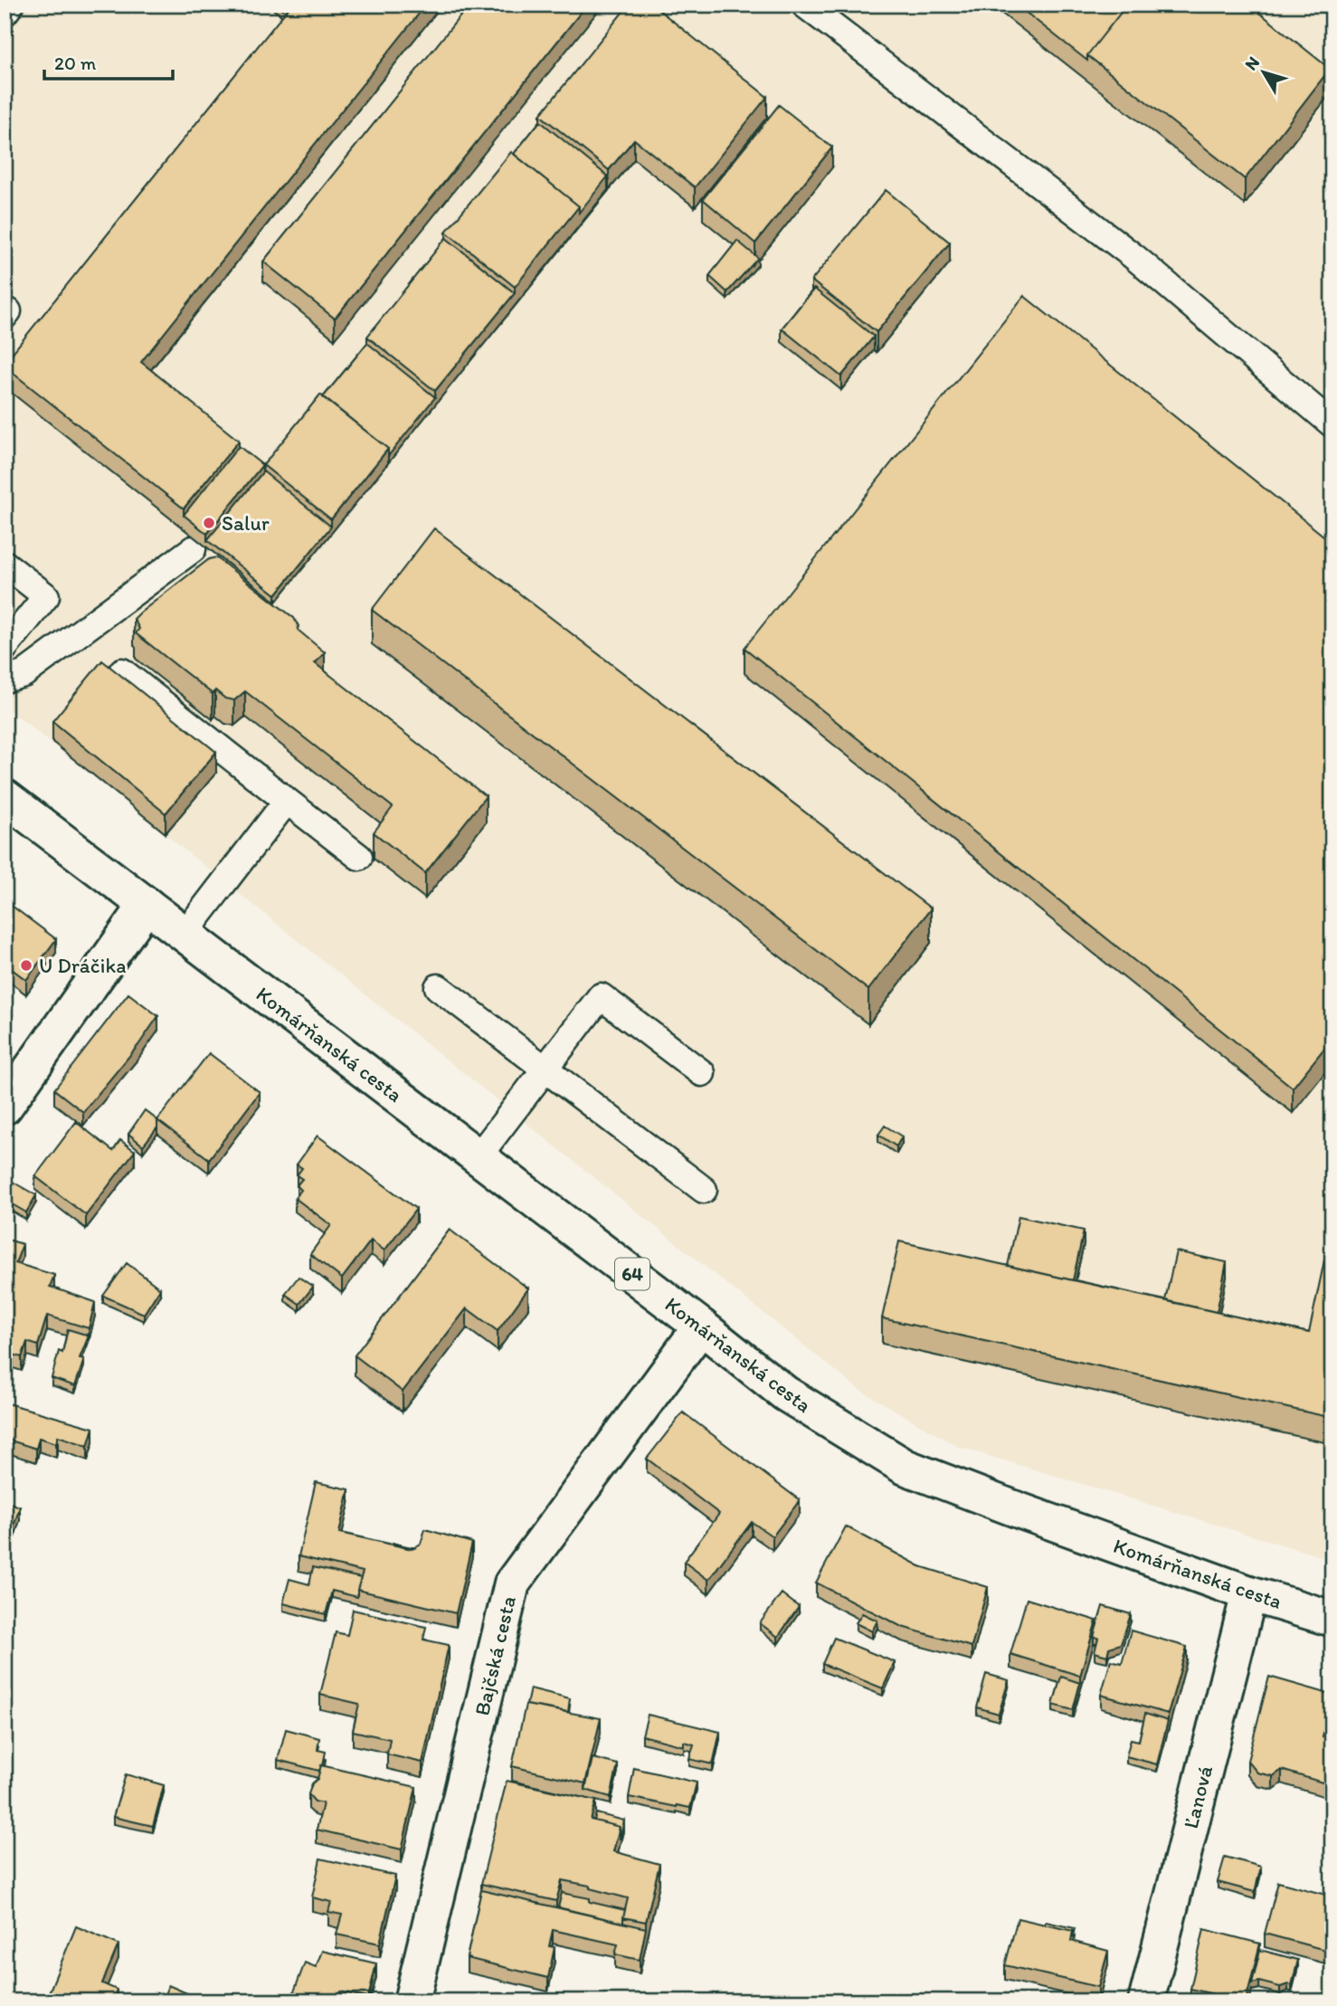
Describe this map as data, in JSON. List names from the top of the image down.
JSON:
{
  "streets": {
    "main road": [
      "Komárňanská cesta",
      "64",
      "Bajčská cesta",
      "Ľanová"
    ]
  },
  "crossings": [
    ["Komárňanská cesta", "Bajčská cesta"],
    ["Komárňanská cesta", "Ľanová"]
  ],
  "places": ["Salur", "U Dráčika"],
  "scale_bar": "20 m",
  "north": "top left"
}
